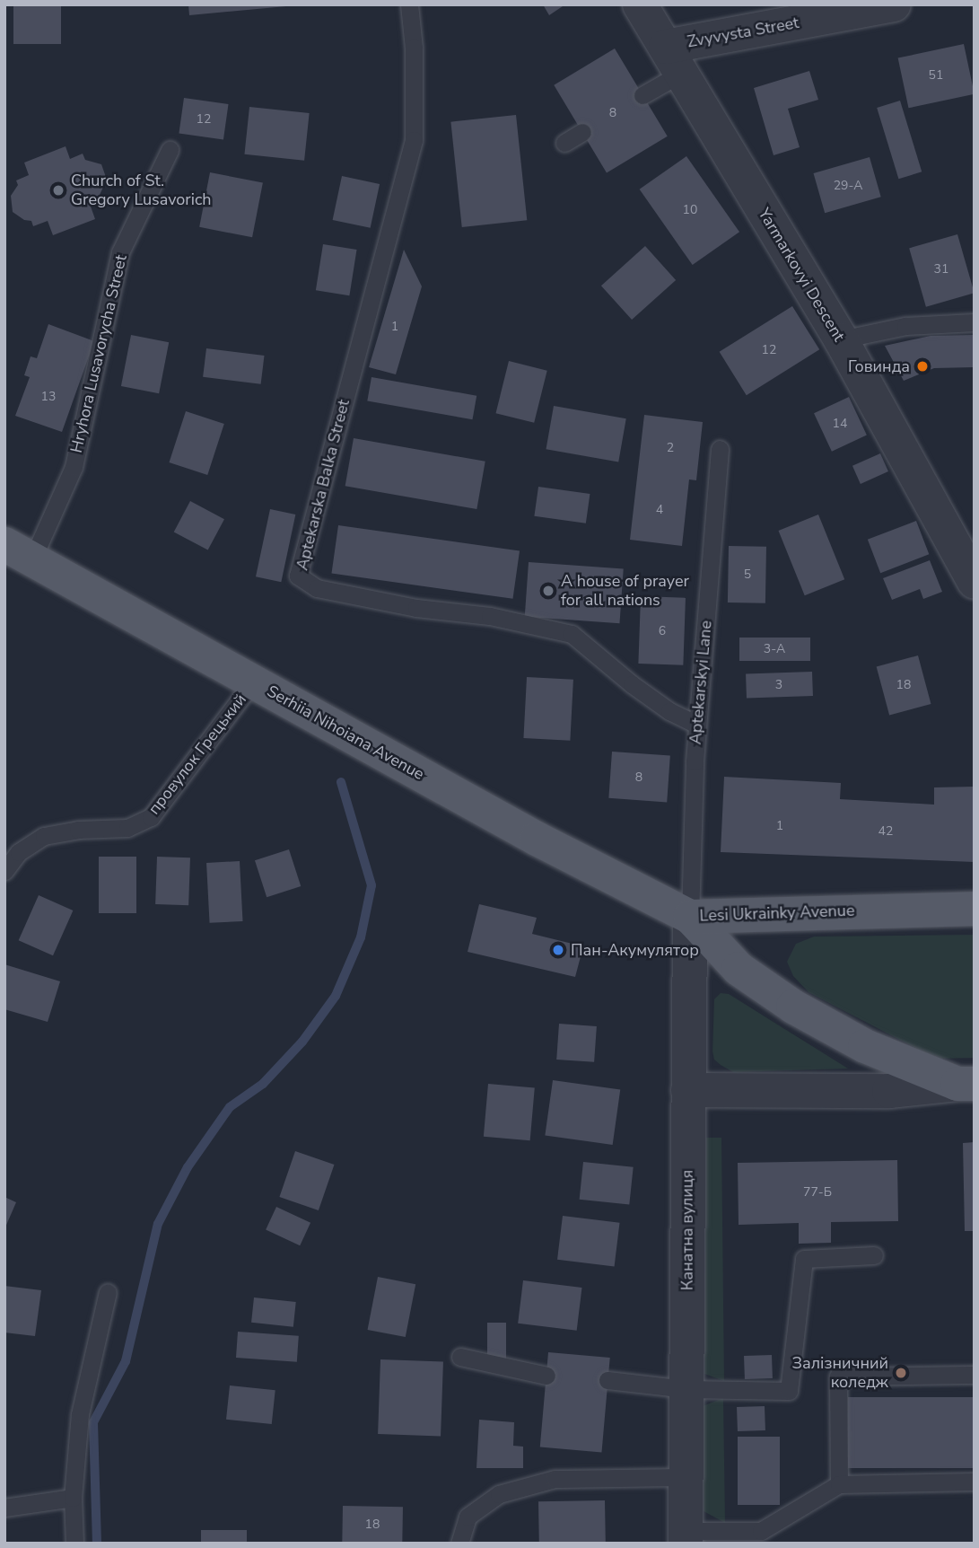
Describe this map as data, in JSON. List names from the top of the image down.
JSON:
{
  "streets": {
    "main road": ["Serhiia Nihoiana Avenue", "Lesi Ukrainky Avenue"],
    "street": ["Zvyvysta Street", "Yarmarkovyi Descent", "Канатна вулиця"],
    "lane": [
      "Hryhora Lusavorycha Street",
      "Aptekarska Balka Street",
      "Aptekarskyi Lane",
      "провулок Грецький"
    ]
  },
  "crossings": [
    ["Zvyvysta Street", "Yarmarkovyi Descent"],
    ["Hryhora Lusavorycha Street", "Serhiia Nihoiana Avenue"],
    ["Aptekarska Balka Street", "Aptekarskyi Lane"],
    ["Aptekarskyi Lane", "Serhiia Nihoiana Avenue"],
    ["Aptekarskyi Lane", "Lesi Ukrainky Avenue"],
    ["Aptekarskyi Lane", "Канатна вулиця"],
    ["Serhiia Nihoiana Avenue", "провулок Грецький"],
    ["Serhiia Nihoiana Avenue", "Lesi Ukrainky Avenue"],
    ["Serhiia Nihoiana Avenue", "Канатна вулиця"],
    ["Lesi Ukrainky Avenue", "Канатна вулиця"]
  ],
  "places": [
    "Church of St. Gregory Lusavorich",
    "Говинда",
    "A house of prayer for all nations",
    "Пан-Акумулятор",
    "Залізничний коледж"
  ],
  "house_numbers": [
    "51",
    "8",
    "12",
    "29-А",
    "10",
    "31",
    "1",
    "12",
    "13",
    "14",
    "2",
    "4",
    "5",
    "6",
    "3-А",
    "3",
    "18",
    "8",
    "1",
    "42",
    "77-Б",
    "18"
  ]
}
